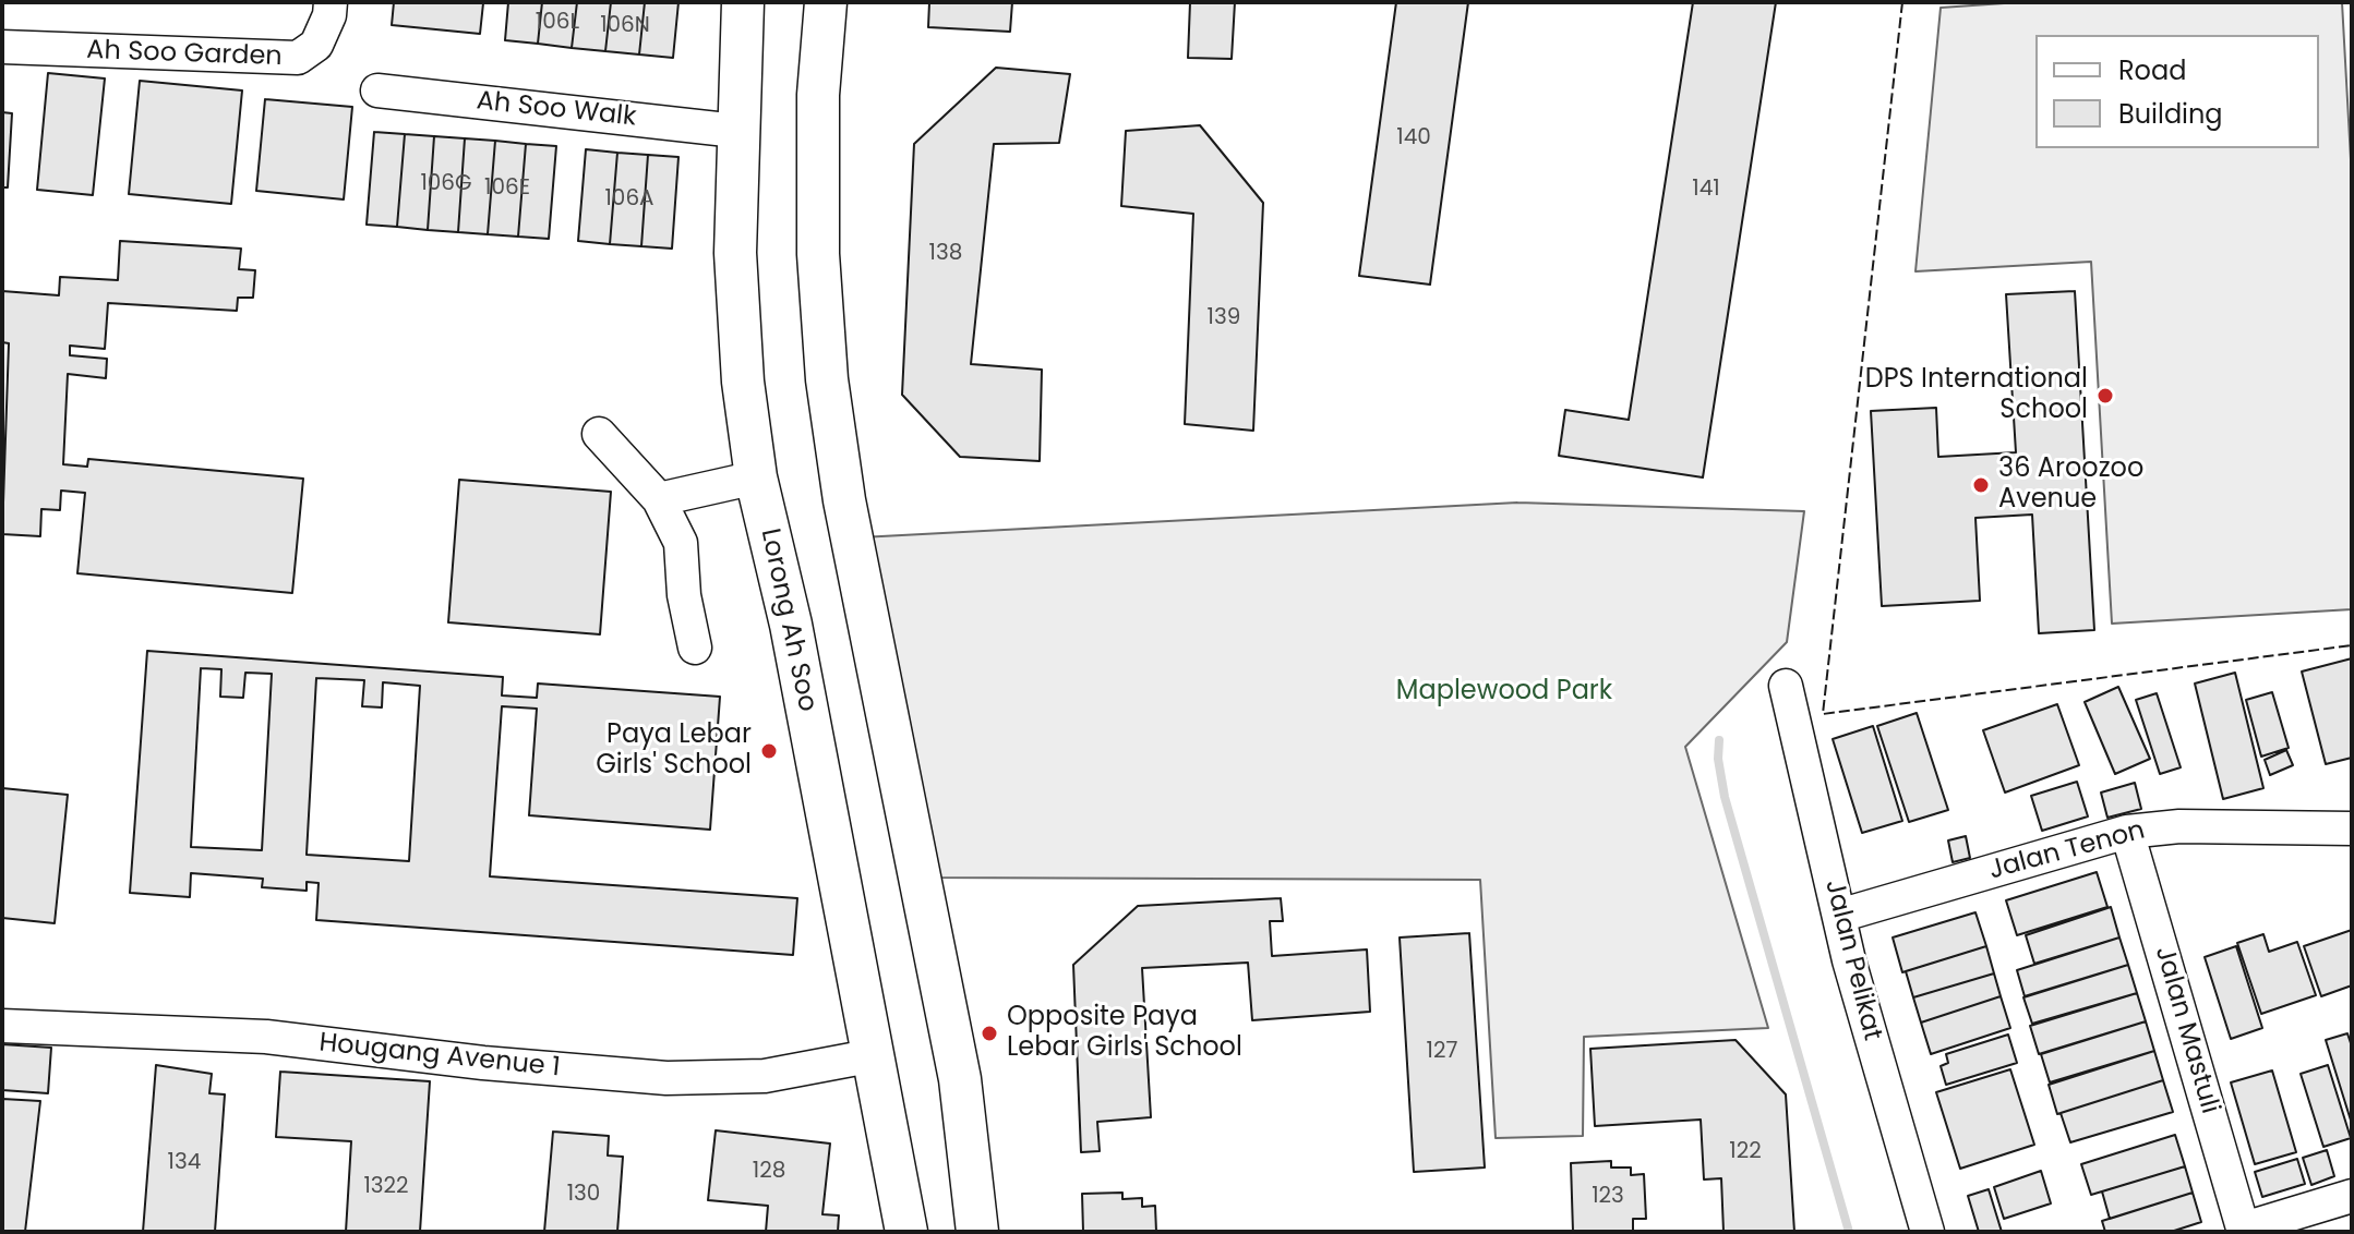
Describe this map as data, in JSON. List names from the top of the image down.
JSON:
{
  "streets": {
    "main road": ["Lorong Ah Soo"],
    "street": [
      "Ah Soo Garden",
      "Ah Soo Walk",
      "Jalan Tenon",
      "Jalan Pelikat",
      "Jalan Mastuli",
      "Hougang Avenue 1"
    ]
  },
  "crossings": [
    ["Ah Soo Walk", "Lorong Ah Soo"],
    ["Lorong Ah Soo", "Hougang Avenue 1"],
    ["Jalan Tenon", "Jalan Pelikat"],
    ["Jalan Tenon", "Jalan Mastuli"]
  ],
  "parks": ["Maplewood Park"],
  "places": [
    "DPS International School",
    "36 Aroozoo Avenue",
    "Paya Lebar Girls' School",
    "Opposite Paya Lebar Girls' School"
  ],
  "house_numbers": [
    "106L",
    "106N",
    "140",
    "106G",
    "106E",
    "141",
    "106A",
    "138",
    "139",
    "127",
    "122",
    "134",
    "128",
    "1322",
    "130",
    "123"
  ],
  "legend": ["Road", "Building"]
}
